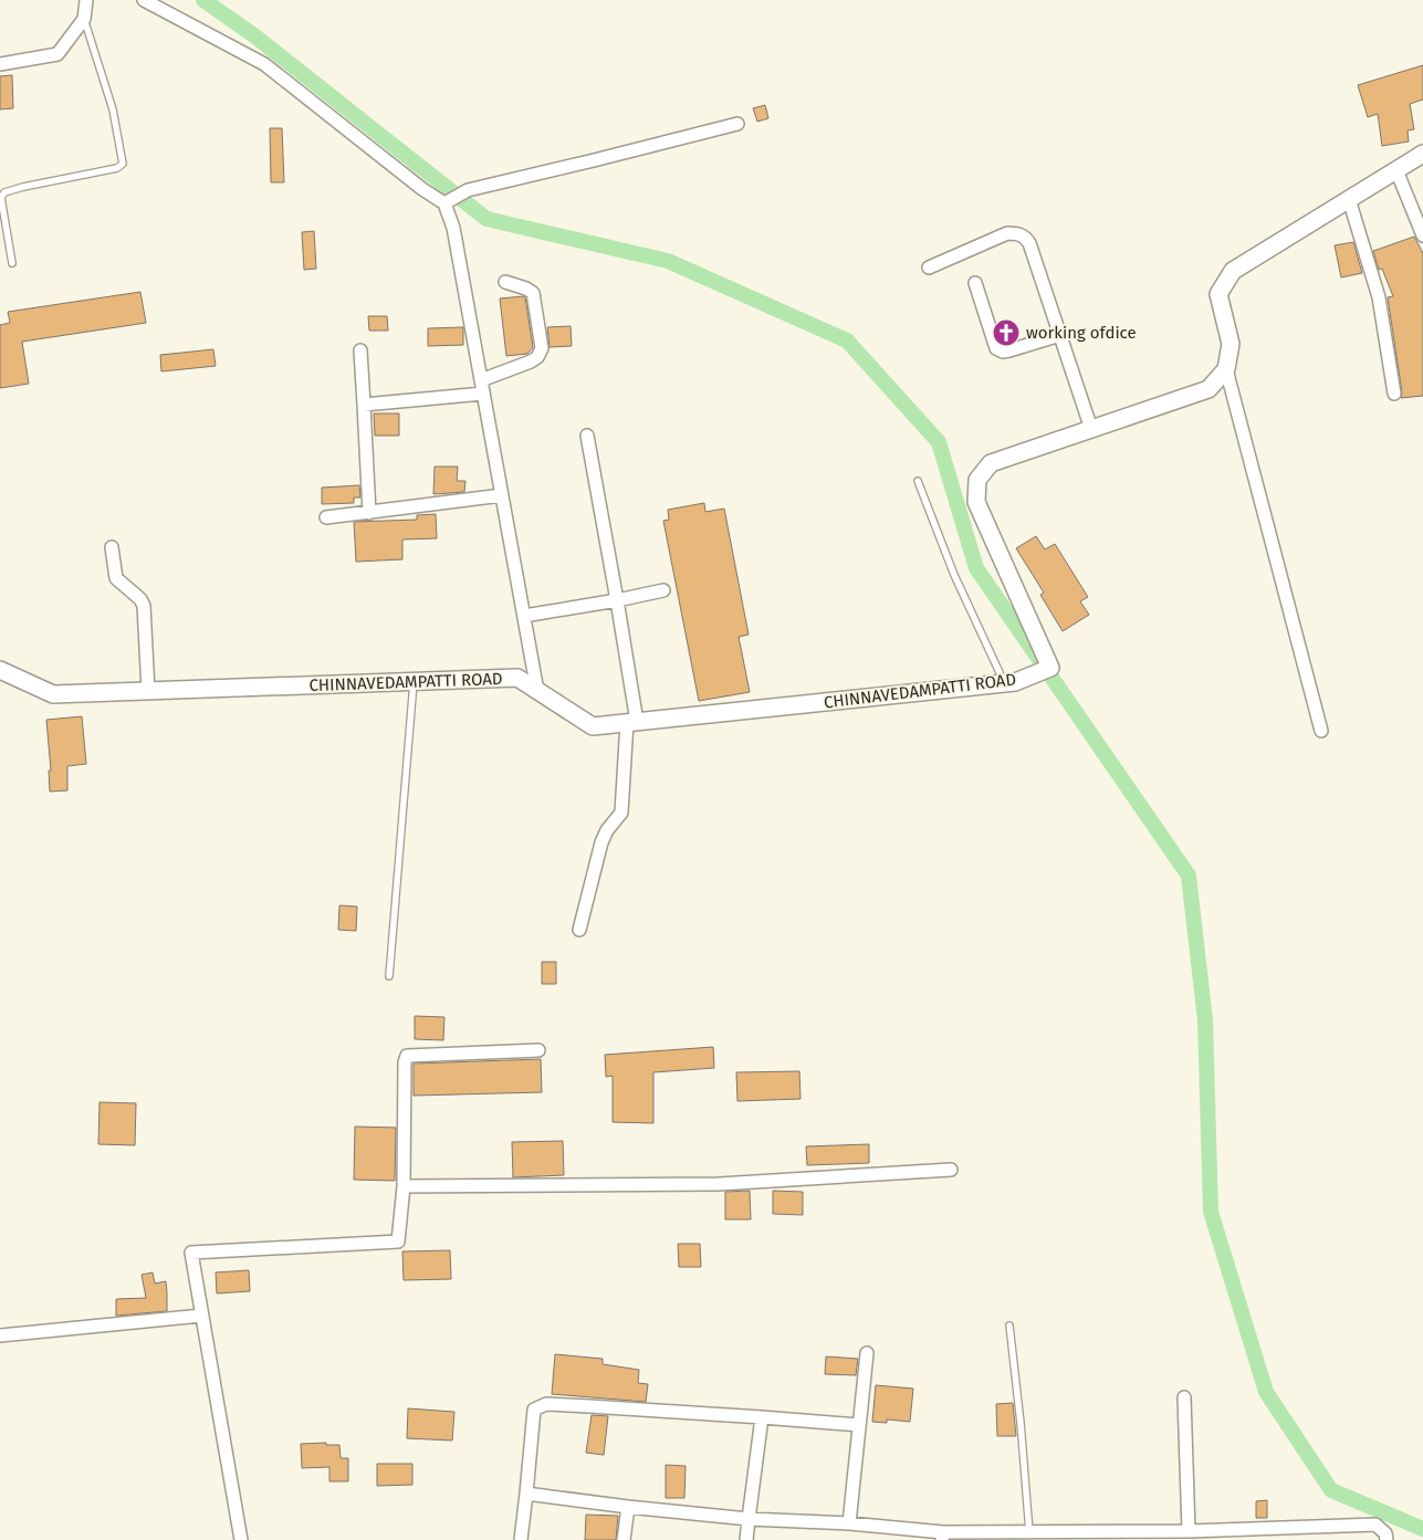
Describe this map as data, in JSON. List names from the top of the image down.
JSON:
{
  "streets": {
    "street": ["CHINNAVEDAMPATTI ROAD"]
  },
  "places": {
    "church": ["working ofdice"]
  }
}
